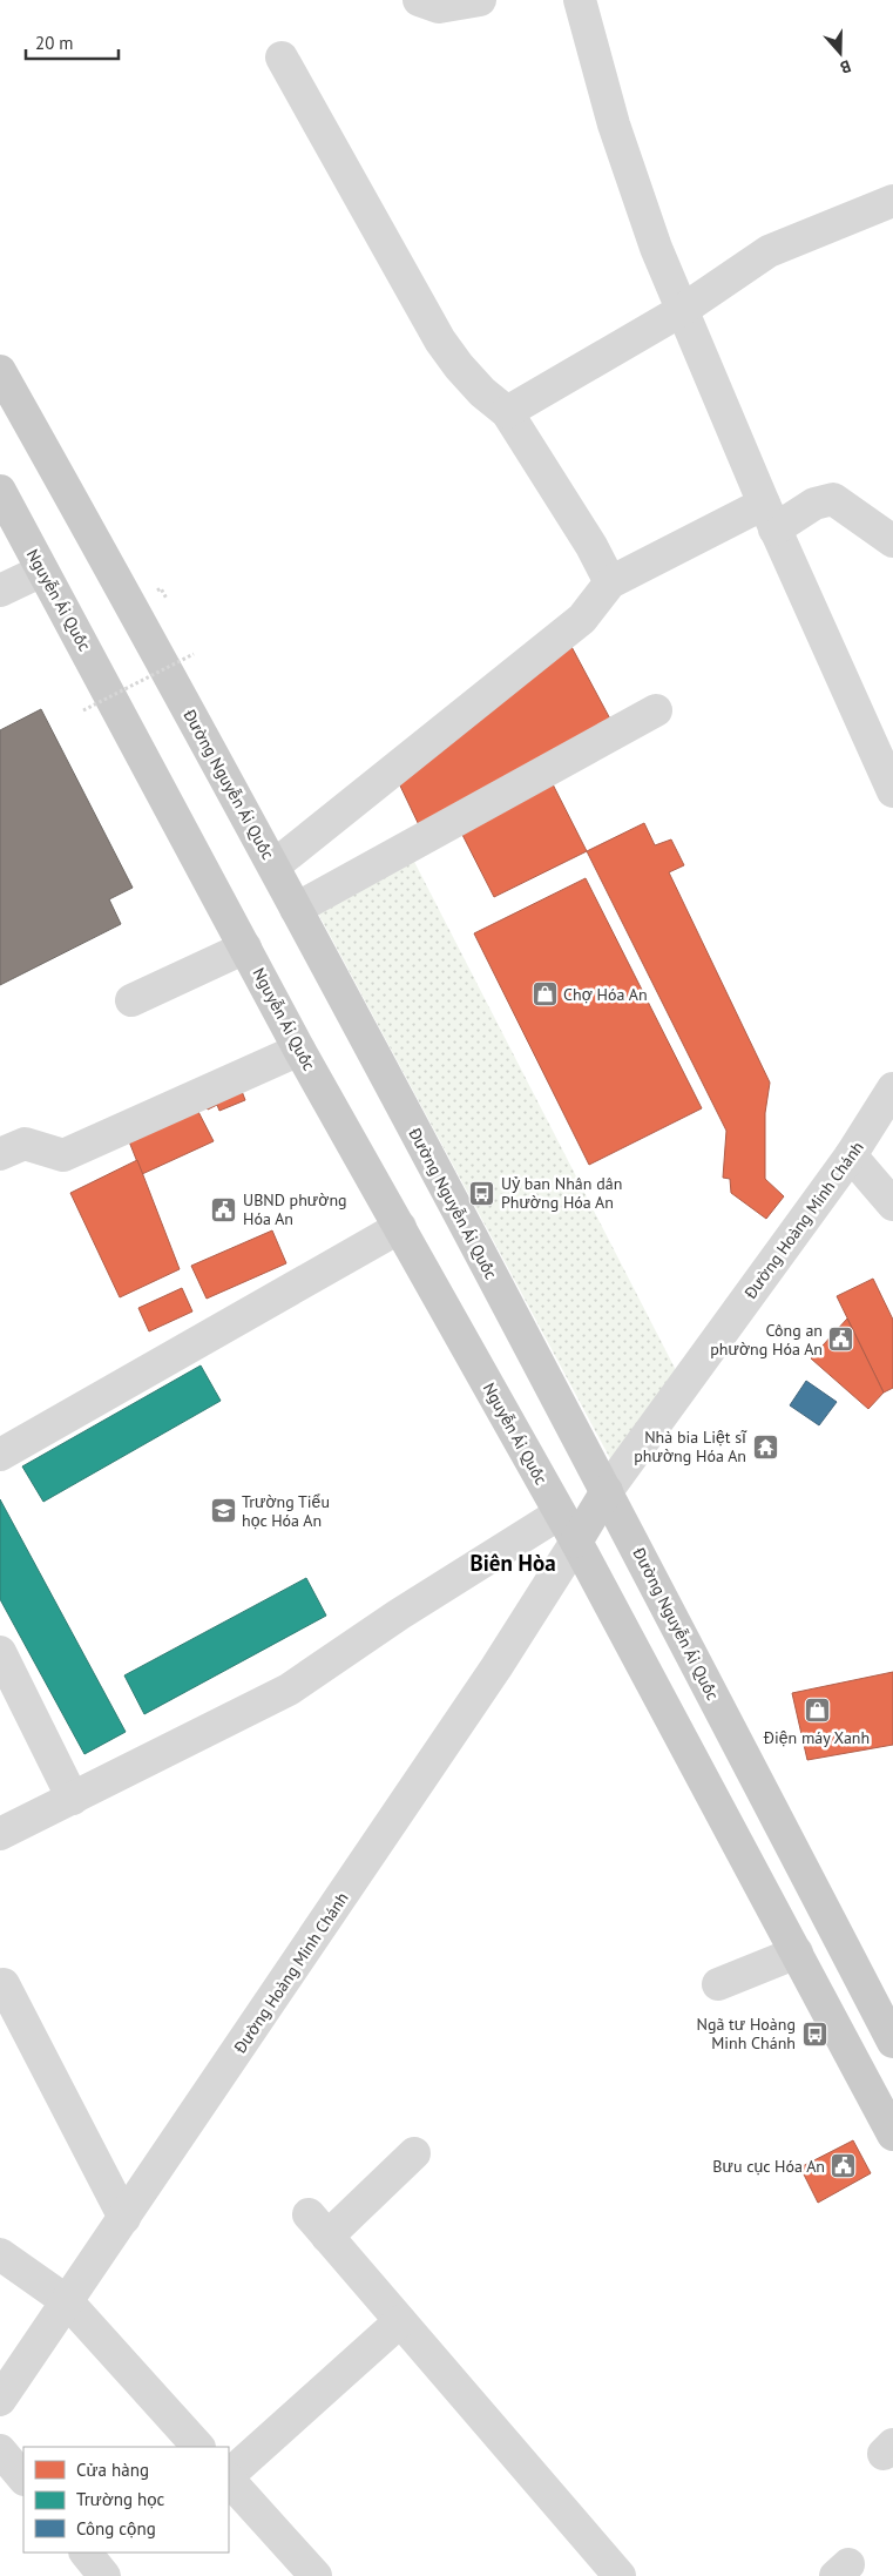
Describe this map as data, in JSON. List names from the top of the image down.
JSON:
{
  "streets": {
    "main road": ["Nguyễn Ái Quốc", "Đường Nguyễn Ái Quốc"],
    "street": ["Đường Hoàng Minh Chánh"]
  },
  "crossings": [
    ["Nguyễn Ái Quốc", "Đường Hoàng Minh Chánh"],
    ["Đường Nguyễn Ái Quốc", "Đường Hoàng Minh Chánh"]
  ],
  "districts": ["Biên Hòa"],
  "places": {
    "shop": ["Chợ Hóa An", "Điện máy Xanh"],
    "bus stop": ["Uỷ ban Nhân dân Phường Hóa An", "Ngã tư Hoàng Minh Chánh"],
    "public building": ["UBND phường Hóa An", "Công an phường Hóa An", "Bưu cục Hóa An"],
    "temple": ["Nhà bia Liệt sĩ phường Hóa An"],
    "school or university": ["Trường Tiểu học Hóa An"]
  },
  "legend": ["Cửa hàng", "Trường học", "Công cộng"],
  "scale_bar": "20 m",
  "north": "bottom"
}
